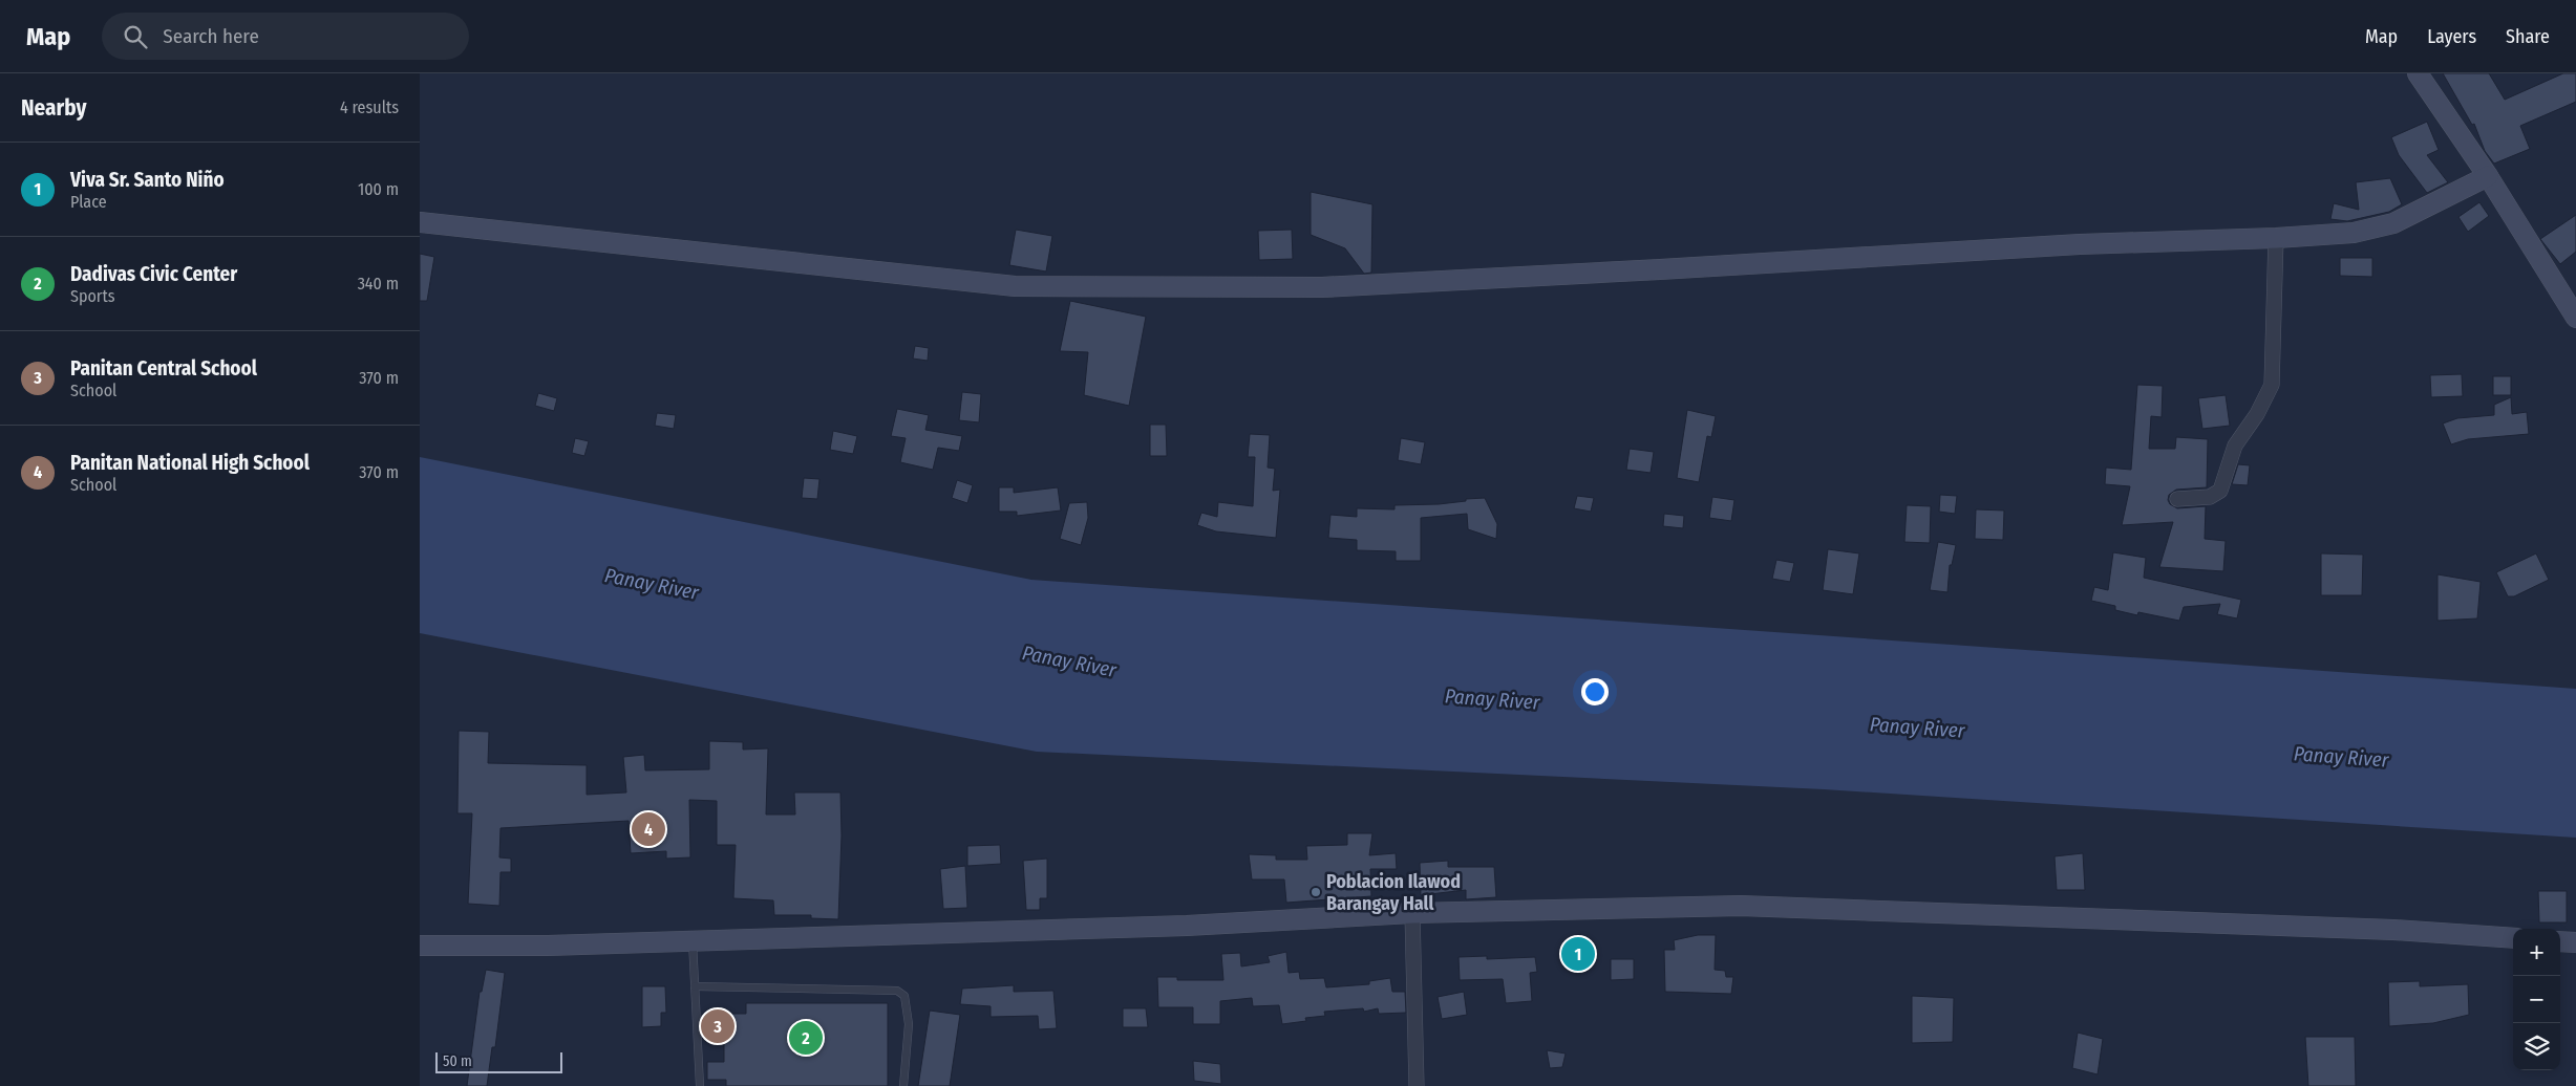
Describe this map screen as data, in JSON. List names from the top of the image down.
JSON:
{
  "water": ["Panay River"],
  "places": ["Poblacion Ilawod Barangay Hall"],
  "scale_bar": "50 m",
  "page": {
    "header": "Map",
    "search": "Search here",
    "nav": ["Map", "Layers", "Share"],
    "heading": ["Nearby", "4 results"],
    "list": [
      {
        "mark": "1",
        "name": "Viva Sr. Santo Niño",
        "note": "Place",
        "value": "100 m"
      },
      {
        "mark": "2",
        "name": "Dadivas Civic Center",
        "note": "Sports",
        "value": "340 m"
      },
      {
        "mark": "3",
        "name": "Panitan Central School",
        "note": "School",
        "value": "370 m"
      },
      {
        "mark": "4",
        "name": "Panitan National High School",
        "note": "School",
        "value": "370 m"
      }
    ],
    "pins": [
      "4",
      "1",
      "3",
      "2"
    ],
    "map_buttons": ["+", "−"],
    "scale": "50 m"
  }
}
